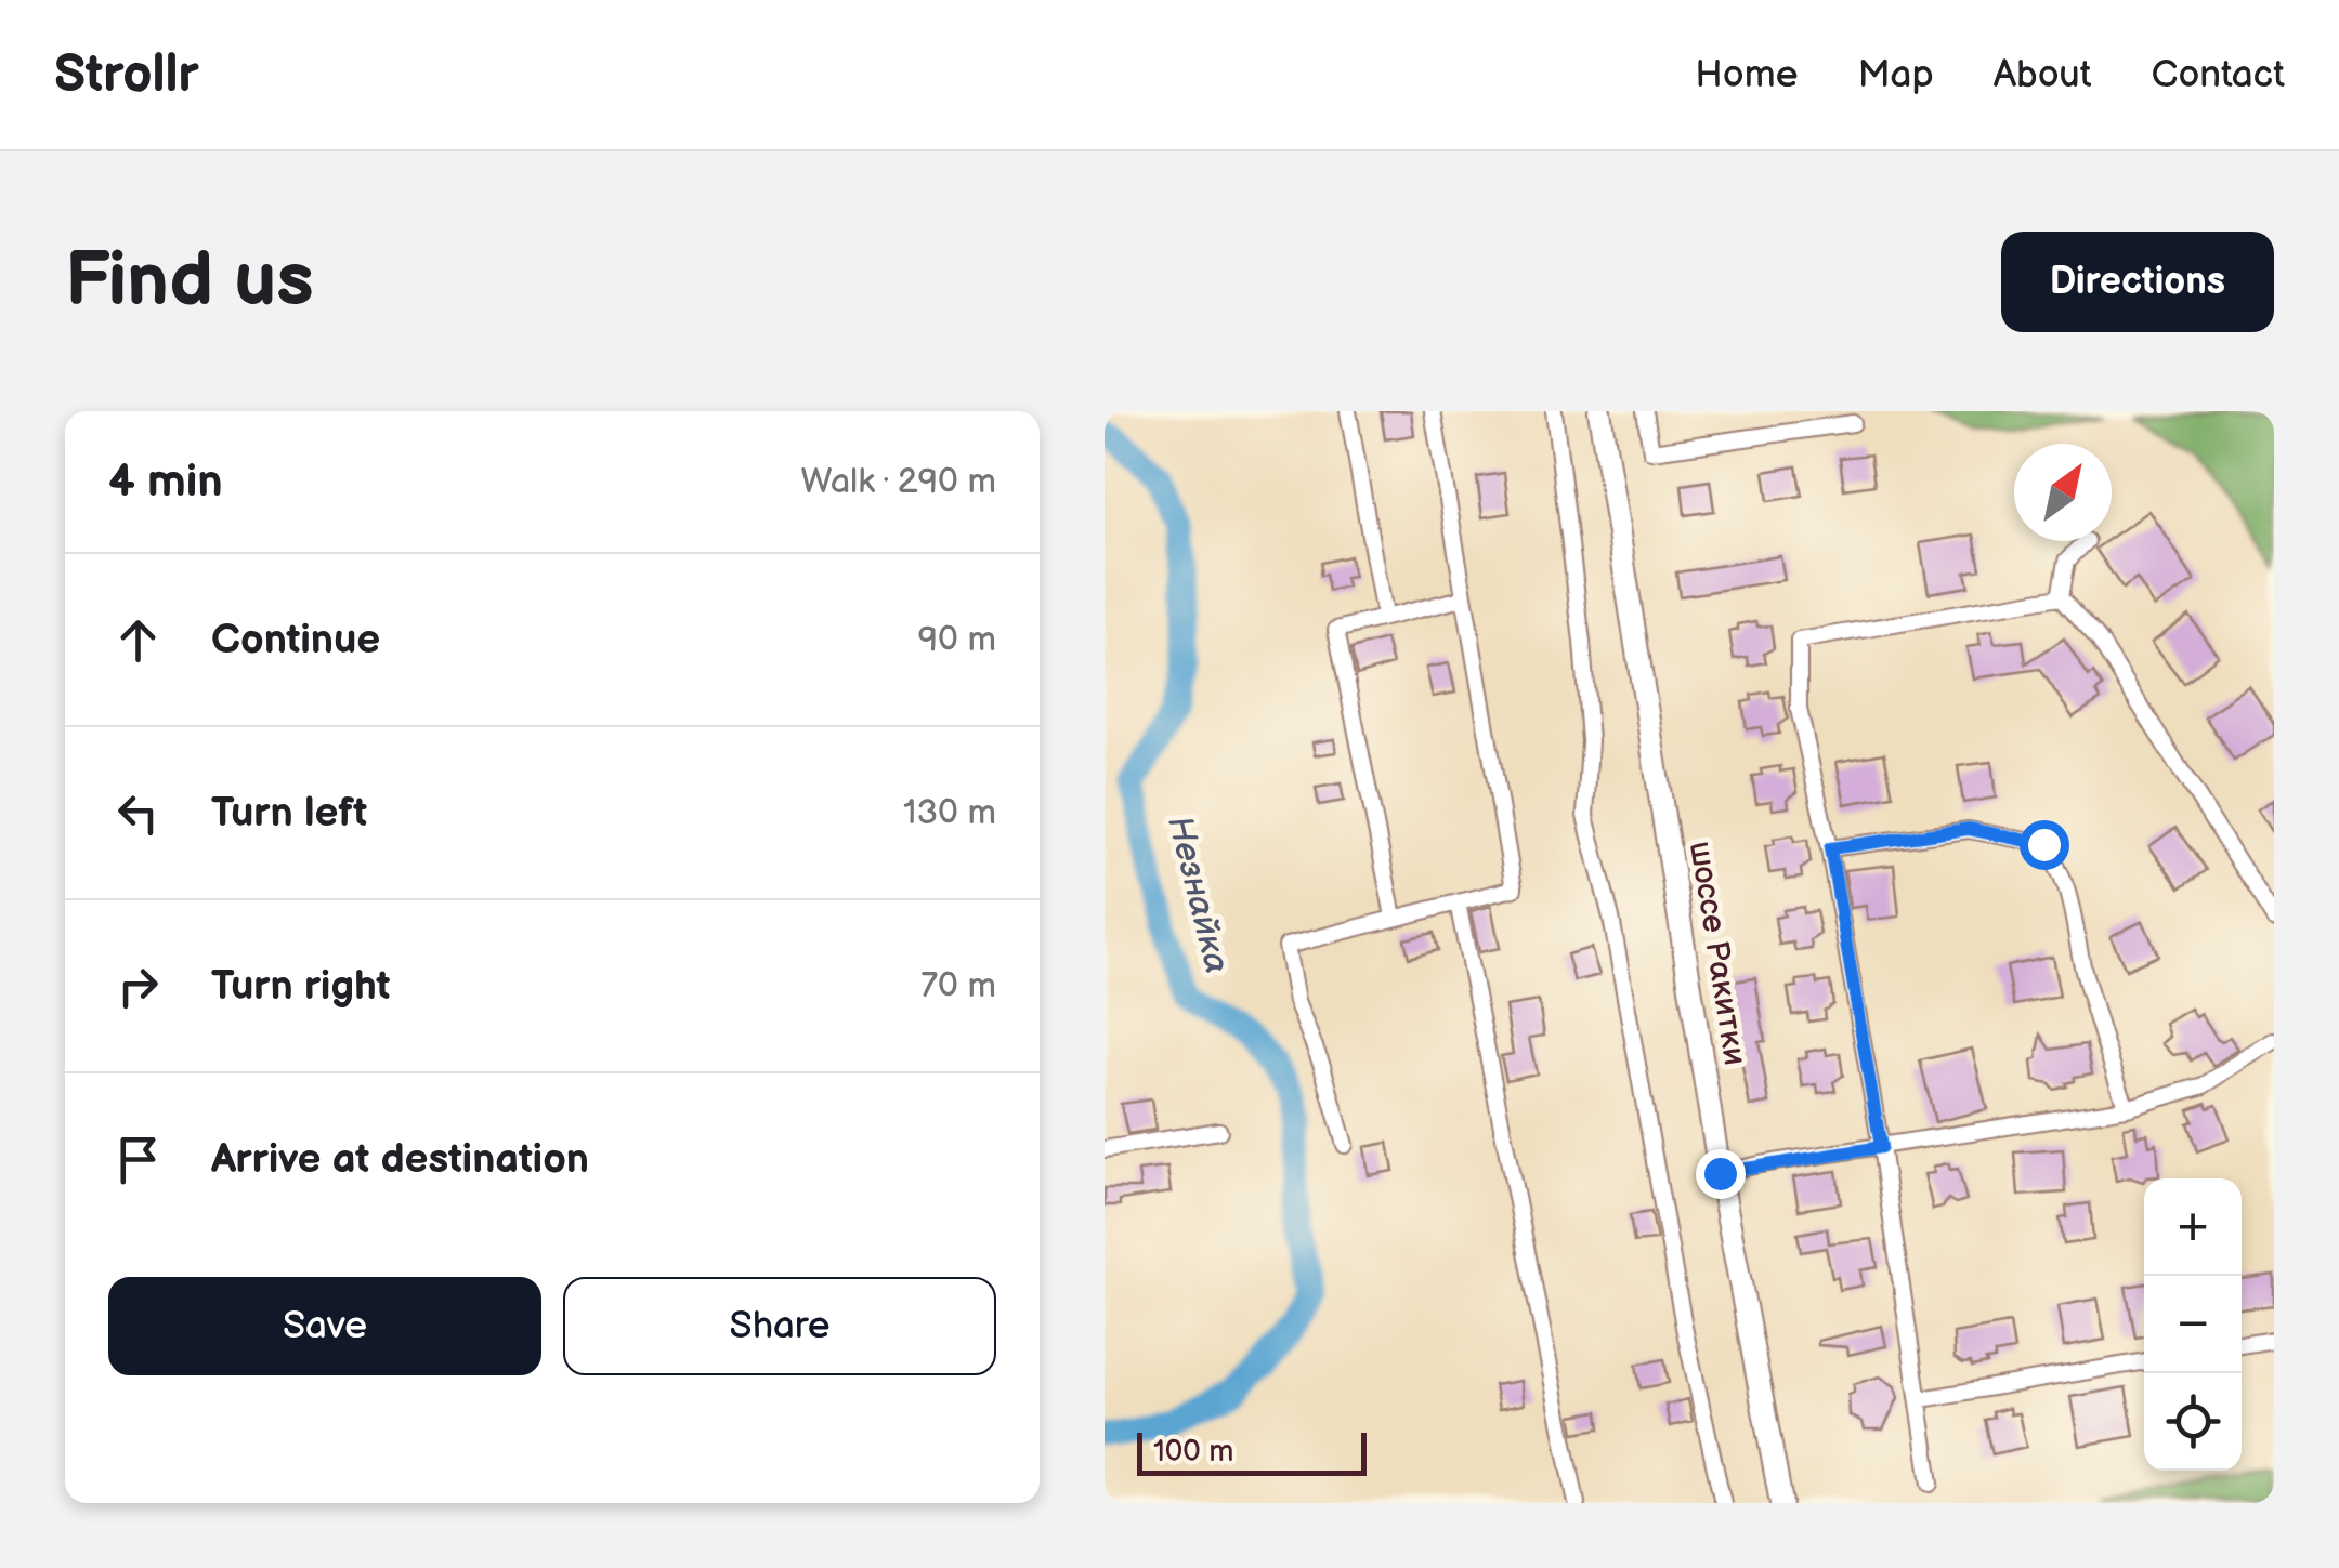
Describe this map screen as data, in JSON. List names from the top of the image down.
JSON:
{
  "streets": {
    "main road": ["шоссе Ракитки"]
  },
  "water": ["Незнайка"],
  "scale_bar": "100 m",
  "north": "top right",
  "page": {
    "header": "Strollr",
    "nav": [
      "Home",
      "Map",
      "About",
      "Contact"
    ],
    "buttons": [
      "Directions",
      ["Save", "Share"]
    ],
    "title": "Find us",
    "heading": ["4 min", "Walk · 290 m"],
    "list": [
      ["Continue", "90 m"],
      ["Turn left", "130 m"],
      ["Turn right", "70 m"],
      "Arrive at destination"
    ],
    "map_buttons": ["+", "−"],
    "scale": "100 m"
  }
}
